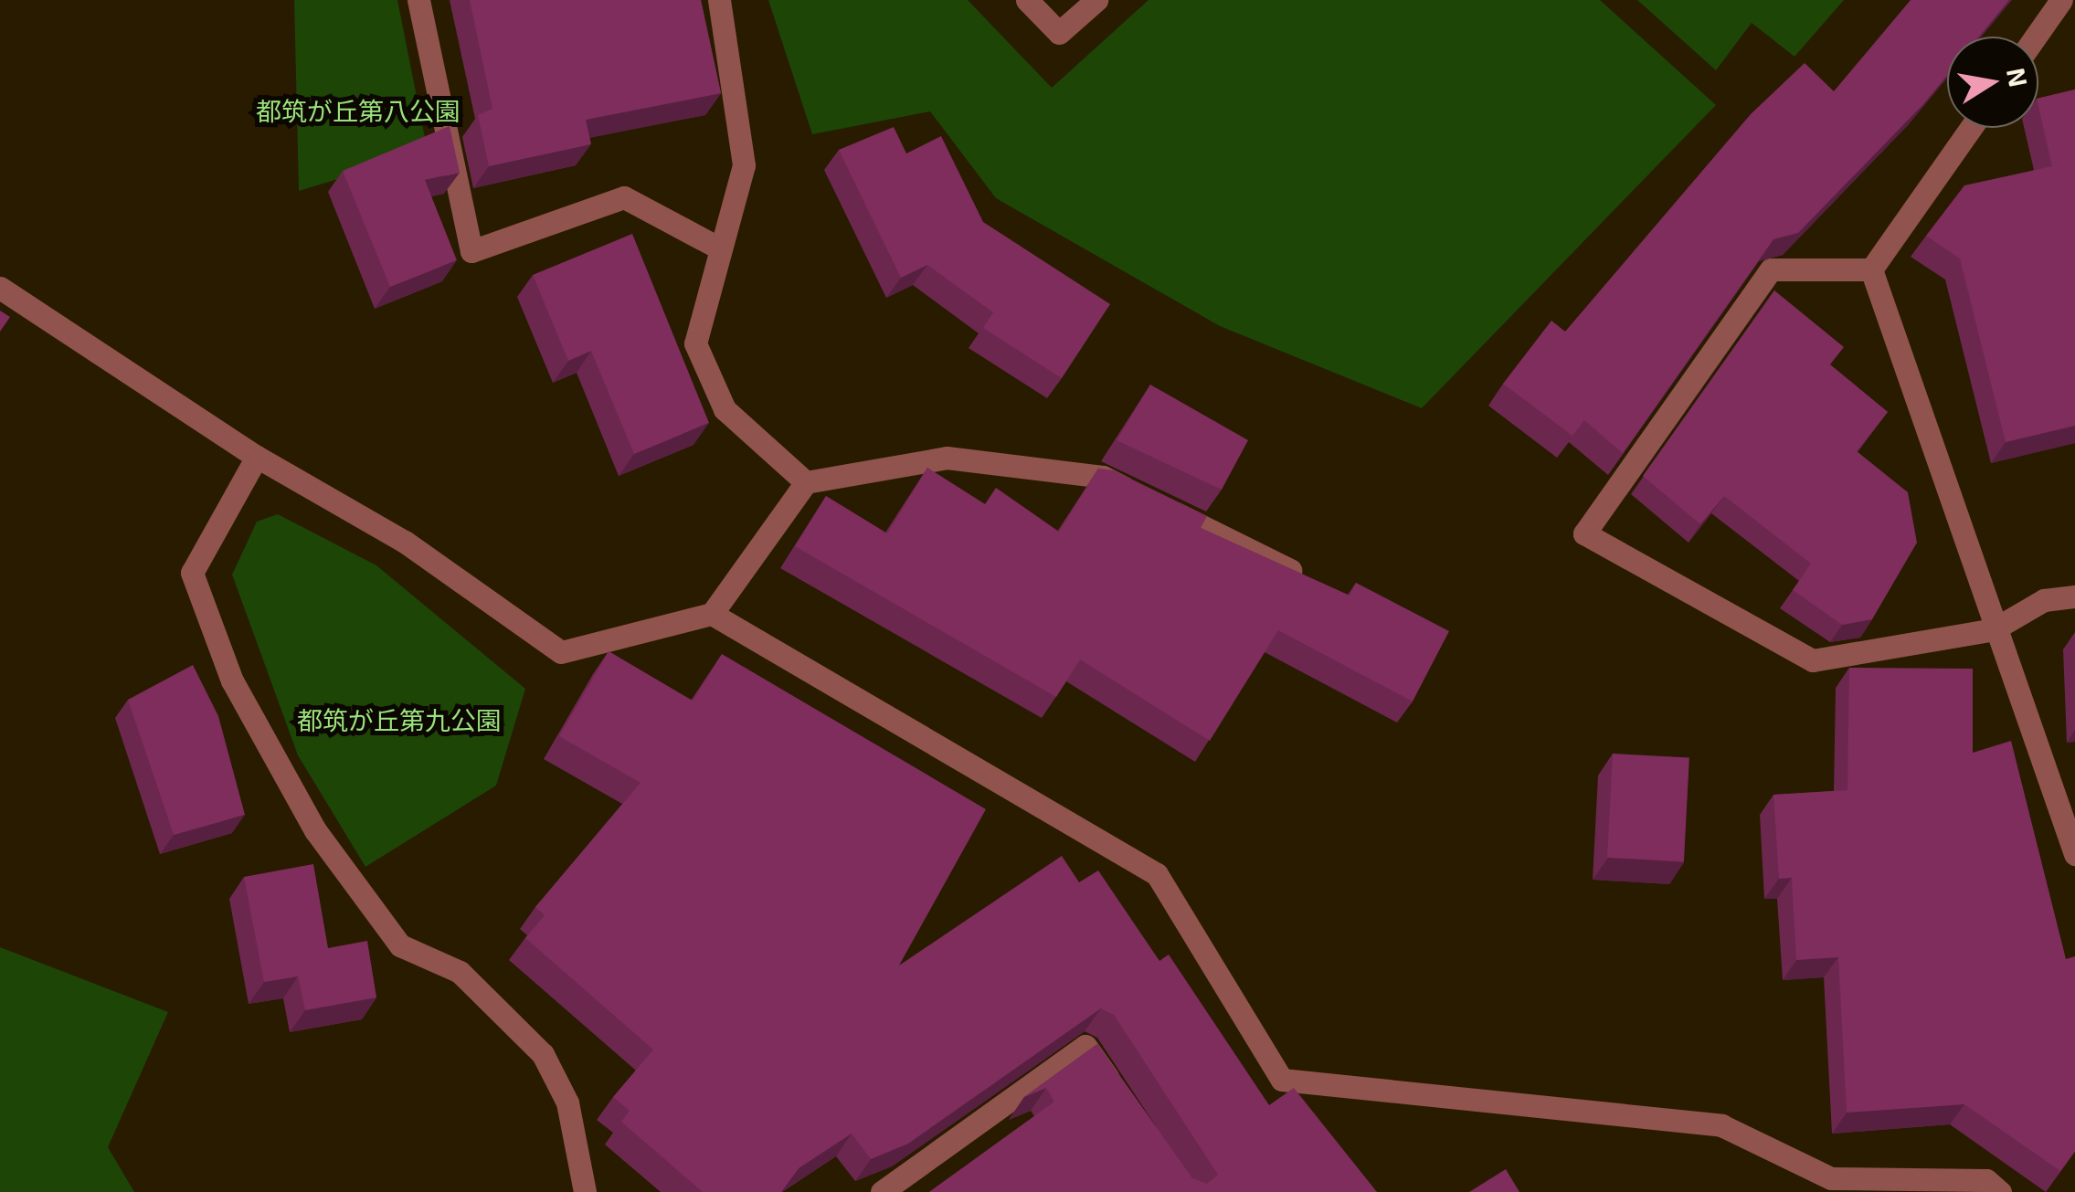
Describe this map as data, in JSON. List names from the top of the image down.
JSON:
{
  "parks": ["都筑が丘第八公園", "都筑が丘第九公園"],
  "north": "right"
}
